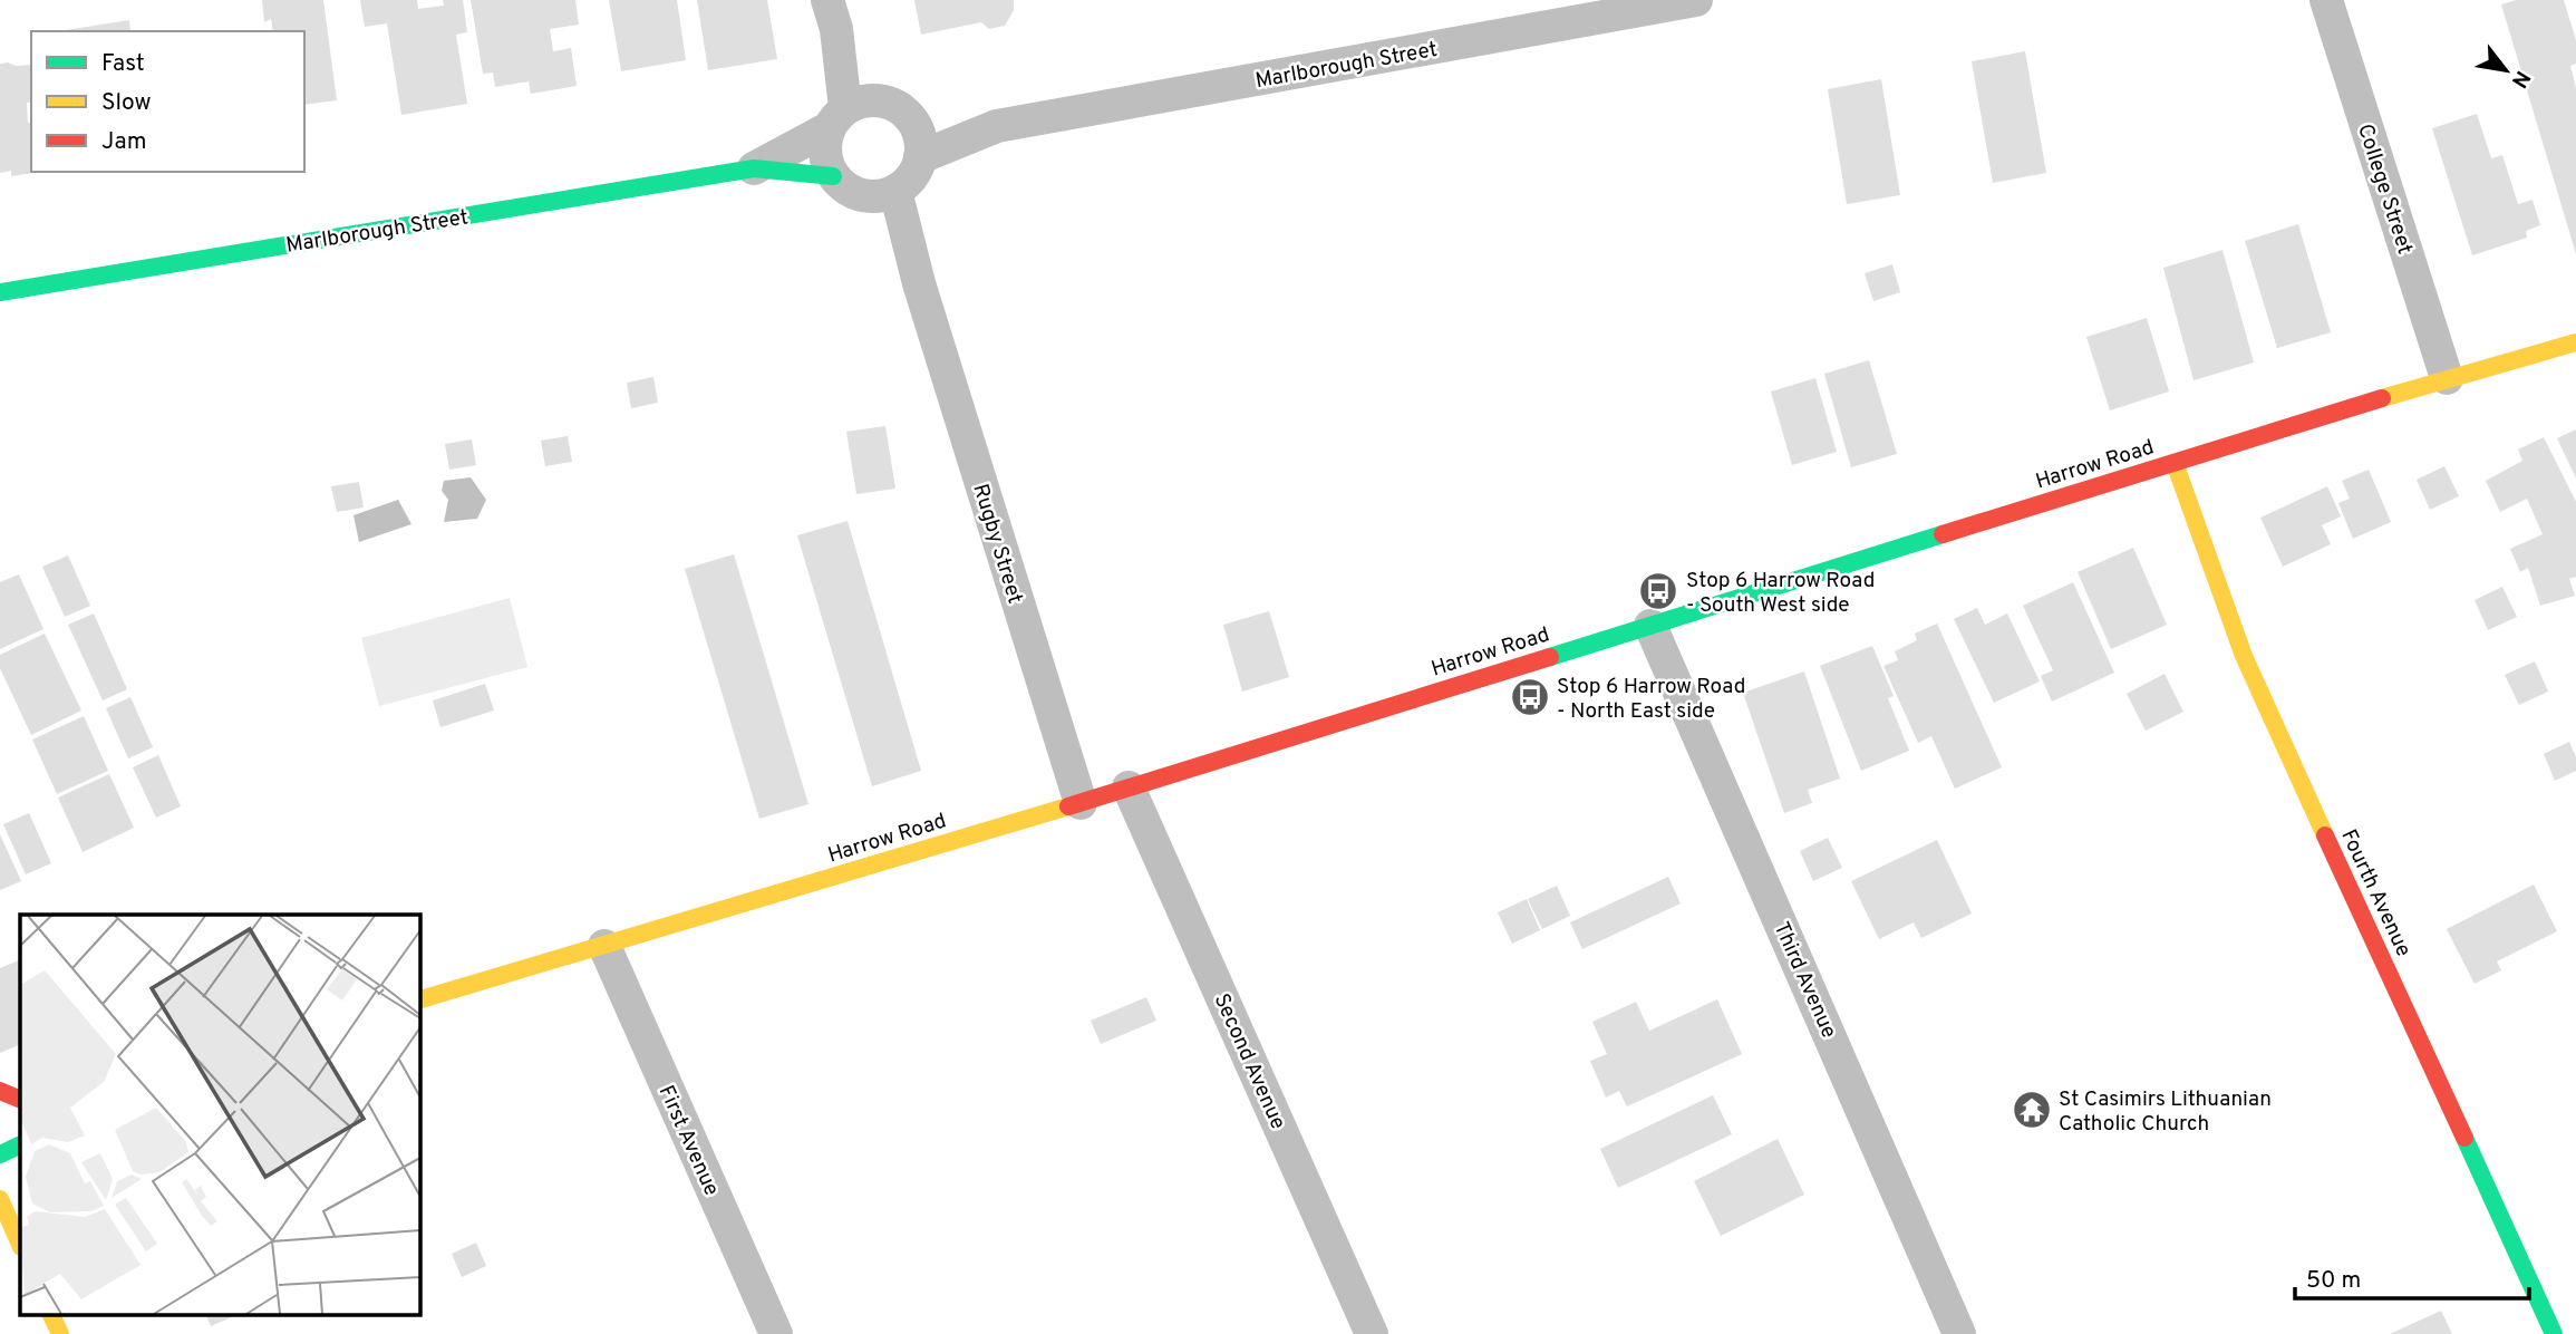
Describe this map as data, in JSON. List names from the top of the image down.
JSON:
{
  "streets": {
    "street": [
      "Marlborough Street",
      "College Street",
      "Harrow Road",
      "Rugby Street",
      "Fourth Avenue",
      "Third Avenue",
      "Second Avenue",
      "First Avenue"
    ]
  },
  "crossings": [
    ["Marlborough Street", "Rugby Street"],
    ["College Street", "Harrow Road"],
    ["Harrow Road", "Rugby Street"],
    ["Harrow Road", "Fourth Avenue"],
    ["Harrow Road", "Third Avenue"],
    ["Harrow Road", "Second Avenue"],
    ["Harrow Road", "First Avenue"]
  ],
  "places": {
    "bus stop": ["Stop 6 Harrow Road - South West side", "Stop 6 Harrow Road - North East side"],
    "temple": ["St Casimirs Lithuanian Catholic Church"]
  },
  "legend": ["Fast", "Slow", "Jam"],
  "scale_bar": "50 m",
  "north": "bottom right"
}
